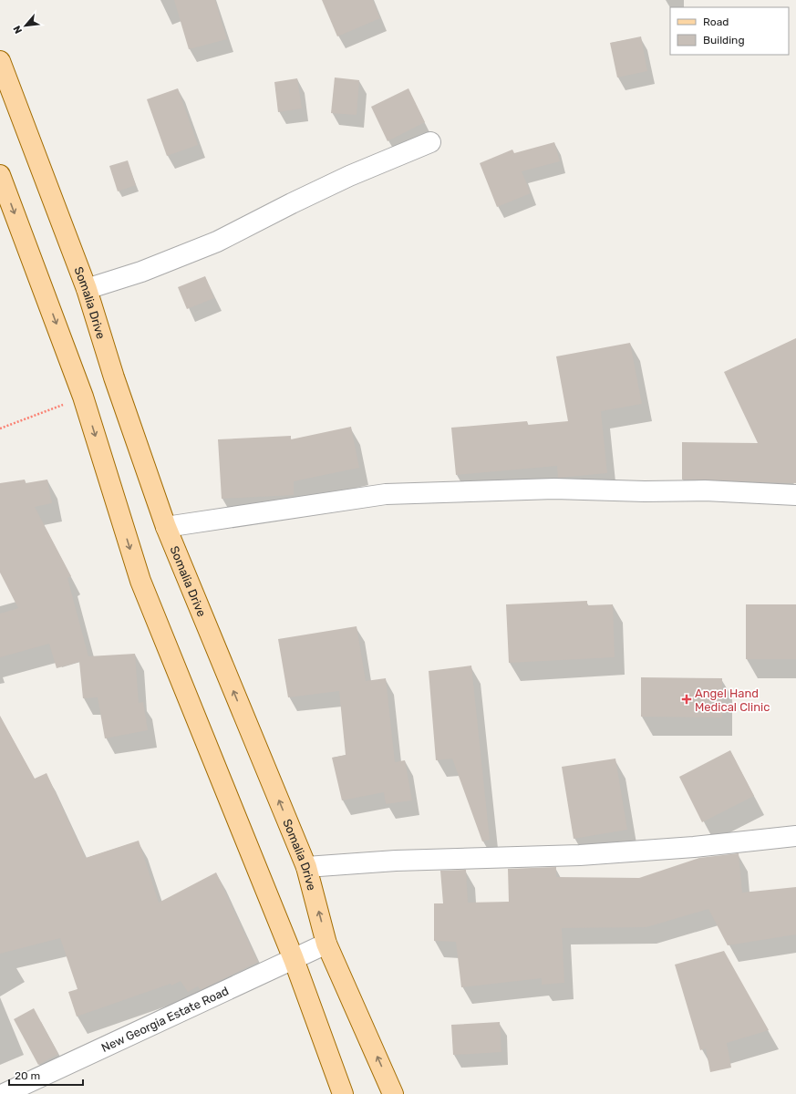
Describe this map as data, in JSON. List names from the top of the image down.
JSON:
{
  "streets": {
    "main road": ["Somalia Drive"],
    "street": ["New Georgia Estate Road"]
  },
  "crossings": [
    ["Somalia Drive", "New Georgia Estate Road"]
  ],
  "places": {
    "health": ["Angel Hand Medical Clinic"]
  },
  "legend": ["Road", "Building"],
  "scale_bar": "20 m",
  "north": "bottom left"
}
